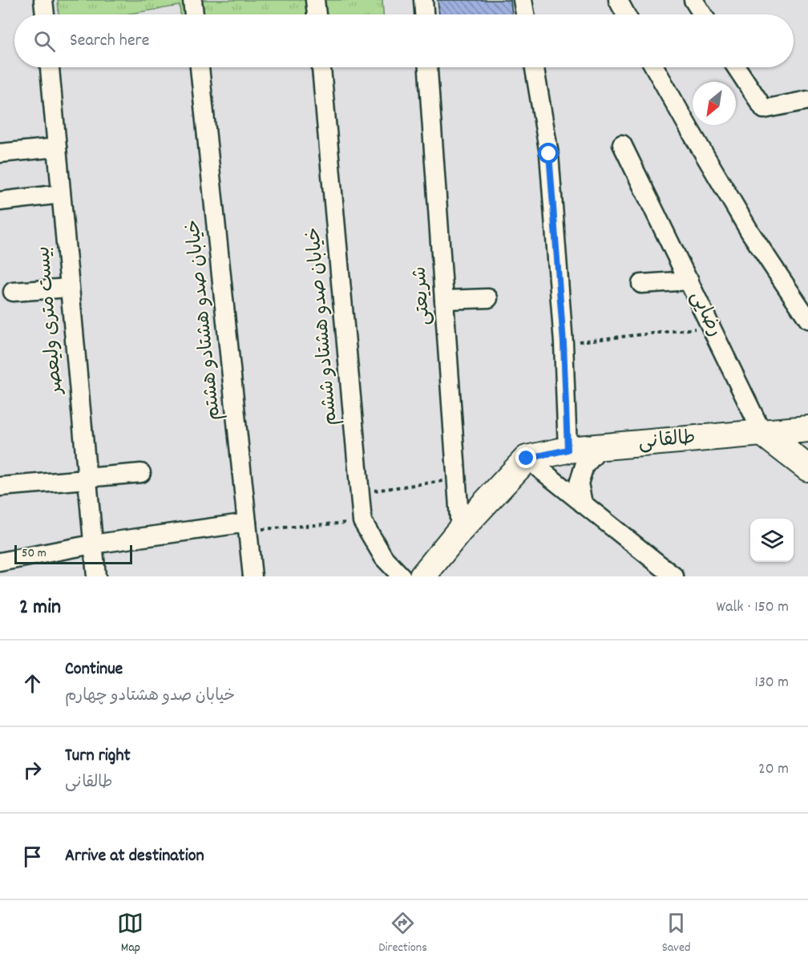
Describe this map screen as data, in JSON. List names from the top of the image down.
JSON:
{
  "streets": {
    "main road": ["رضایی", "طالقانی"],
    "street": [
      "شریعتی",
      "بیست متری ولیعصر",
      "خیابان صدو هشتادو هشتم",
      "خیابان صدو هشتادو ششم"
    ]
  },
  "crossings": [
    ["رضایی", "طالقانی"]
  ],
  "scale_bar": "50 m",
  "north": "bottom left",
  "page": {
    "search": "Search here",
    "scale": "50 m",
    "heading": ["2 min", "Walk · 150 m"],
    "list": [
      ["Continue", "خیابان صدو هشتادو چهارم", "130 m"],
      ["Turn right", "طالقانی", "20 m"],
      "Arrive at destination"
    ],
    "nav": ["Map", "Directions", "Saved"]
  }
}
